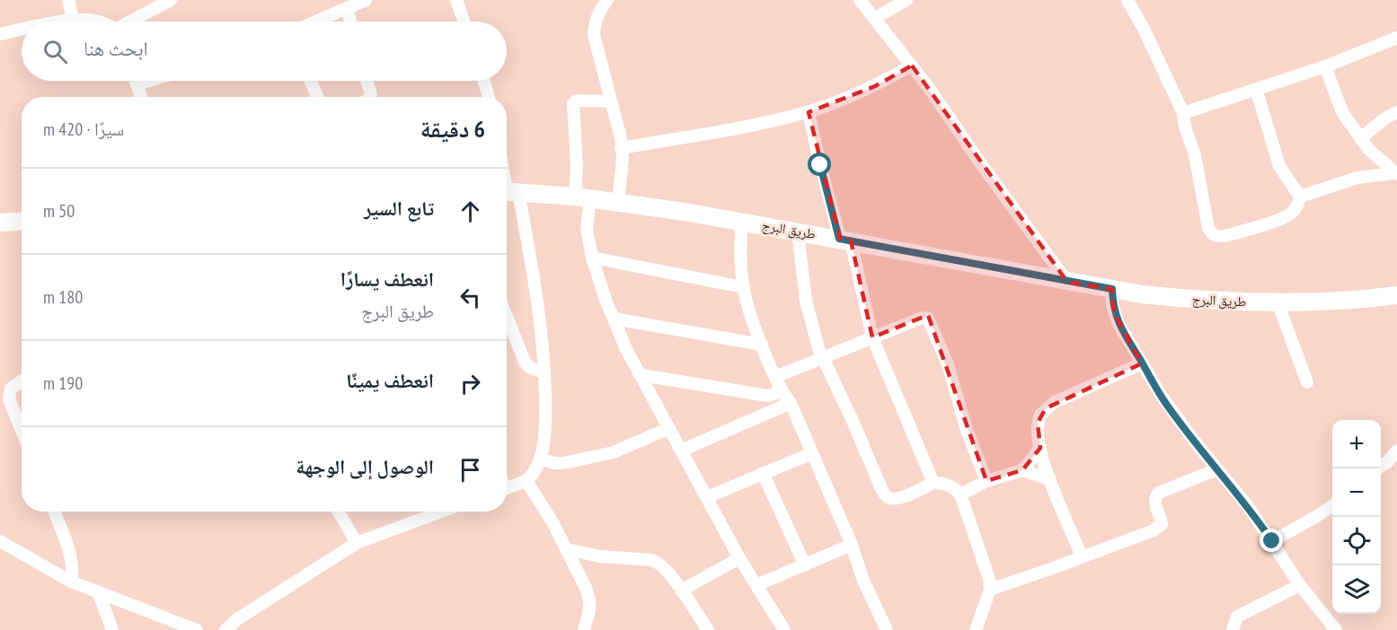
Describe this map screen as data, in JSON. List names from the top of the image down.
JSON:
{
  "streets": {
    "street": ["طريق البرج"]
  },
  "page": {
    "search": "ابحث هنا",
    "heading": ["6 دقيقة", "سيرًا · 420 m"],
    "list": [
      ["تابع السير", "50 m"],
      ["انعطف يسارًا", "طريق البرج", "180 m"],
      ["انعطف يمينًا", "190 m"],
      "الوصول إلى الوجهة"
    ],
    "map_buttons": ["+", "−"]
  }
}
